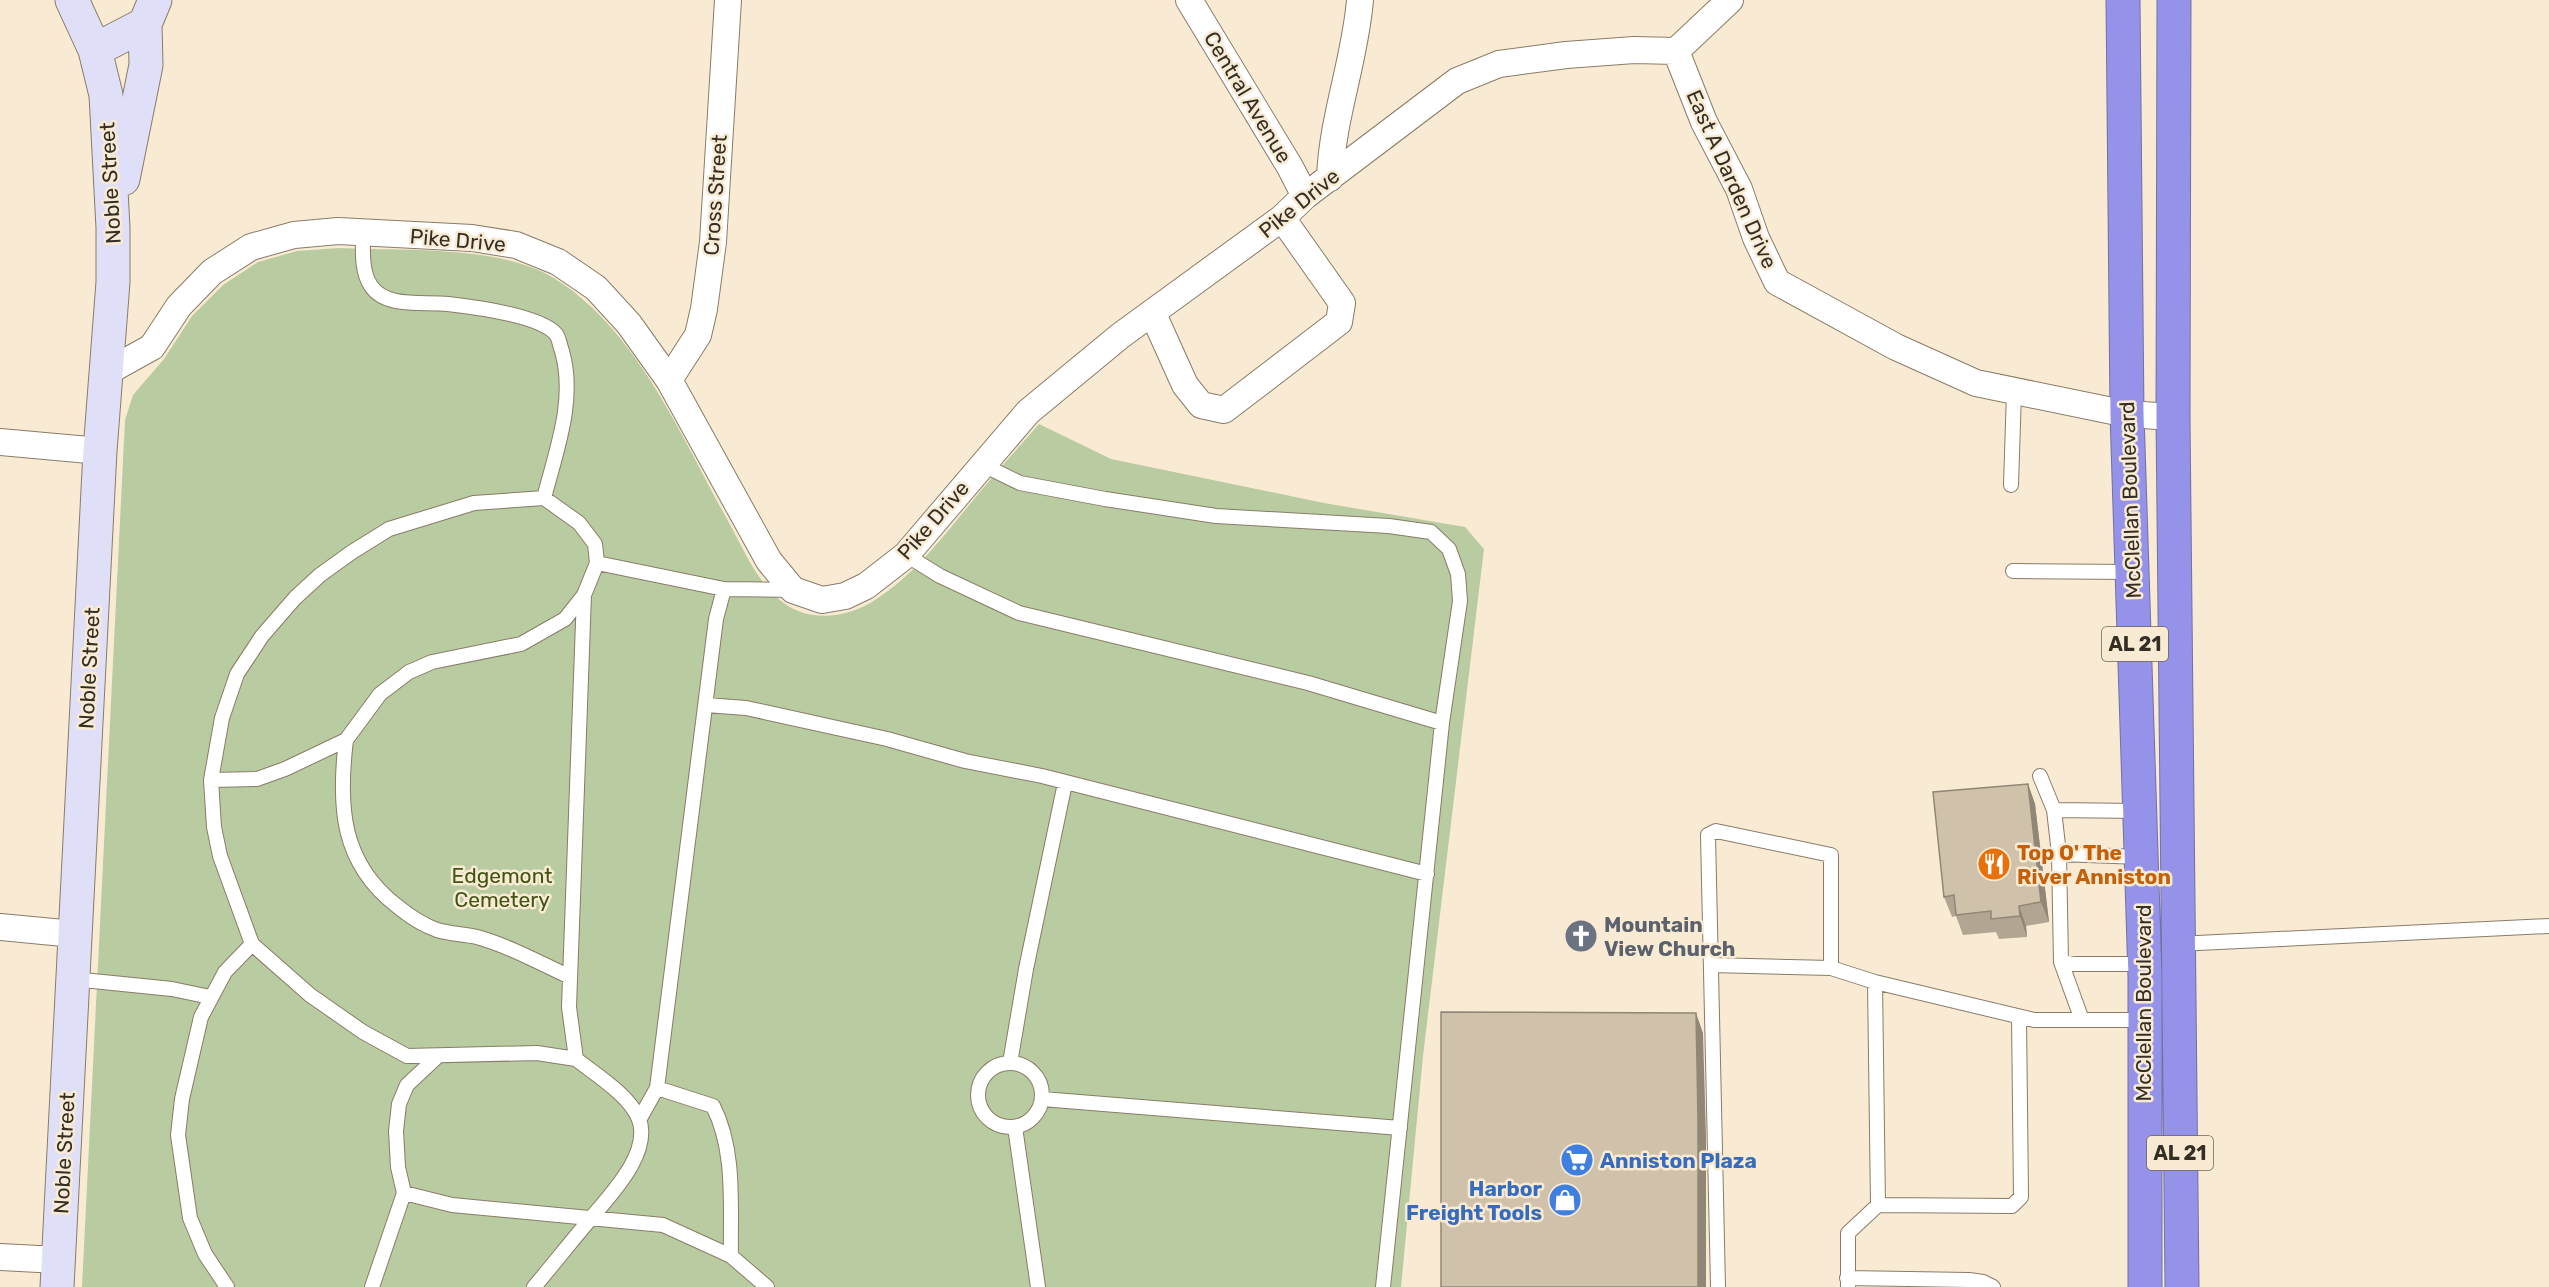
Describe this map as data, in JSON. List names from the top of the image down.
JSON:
{
  "streets": {
    "highway": ["McClellan Boulevard", "AL 21"],
    "main road": ["Noble Street"],
    "street": [
      "Central Avenue",
      "East A Darden Drive",
      "Cross Street",
      "Pike Drive"
    ]
  },
  "crossings": [
    ["Central Avenue", "Pike Drive"],
    ["East A Darden Drive", "Pike Drive"],
    ["East A Darden Drive", "McClellan Boulevard"],
    ["Noble Street", "Pike Drive"],
    ["Cross Street", "Pike Drive"]
  ],
  "parks": ["Edgemont Cemetery"],
  "places": {
    "restaurant": ["Top O' The River Anniston"],
    "church": ["Mountain View Church"],
    "supermarket": ["Anniston Plaza"],
    "shop": ["Harbor Freight Tools"]
  }
}
